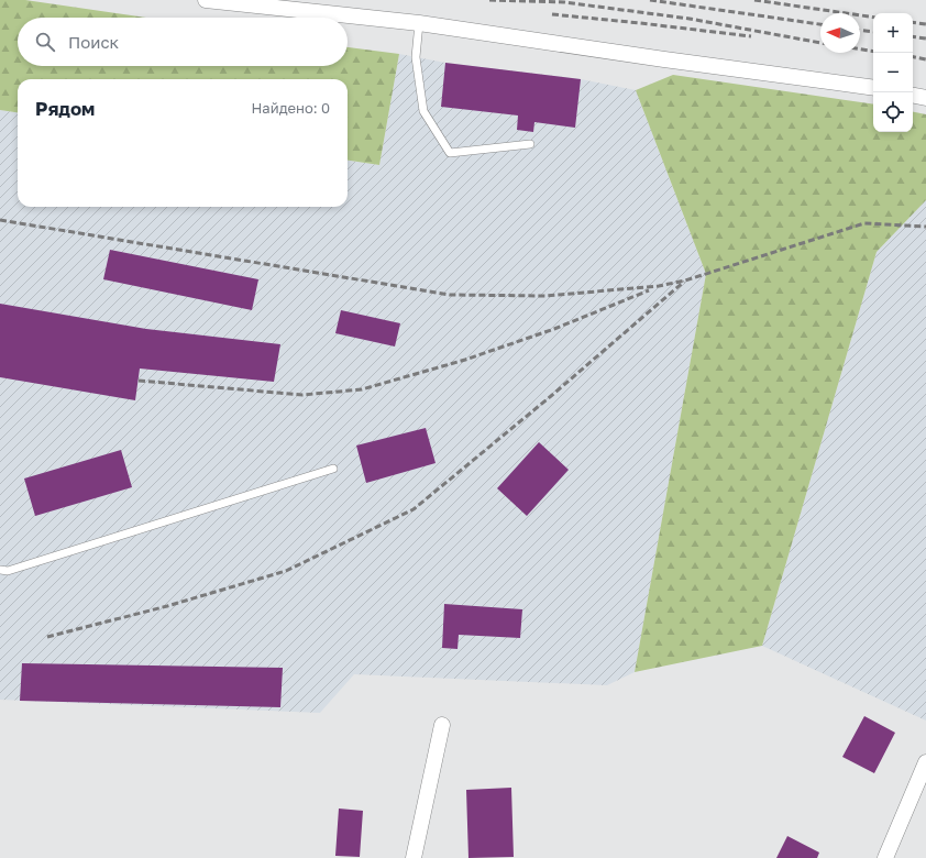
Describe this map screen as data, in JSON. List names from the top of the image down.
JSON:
{
  "north": "left",
  "page": {
    "map_buttons": ["+", "−"],
    "search": "Поиск",
    "heading": ["Рядом", "Найдено: 0"]
  }
}
